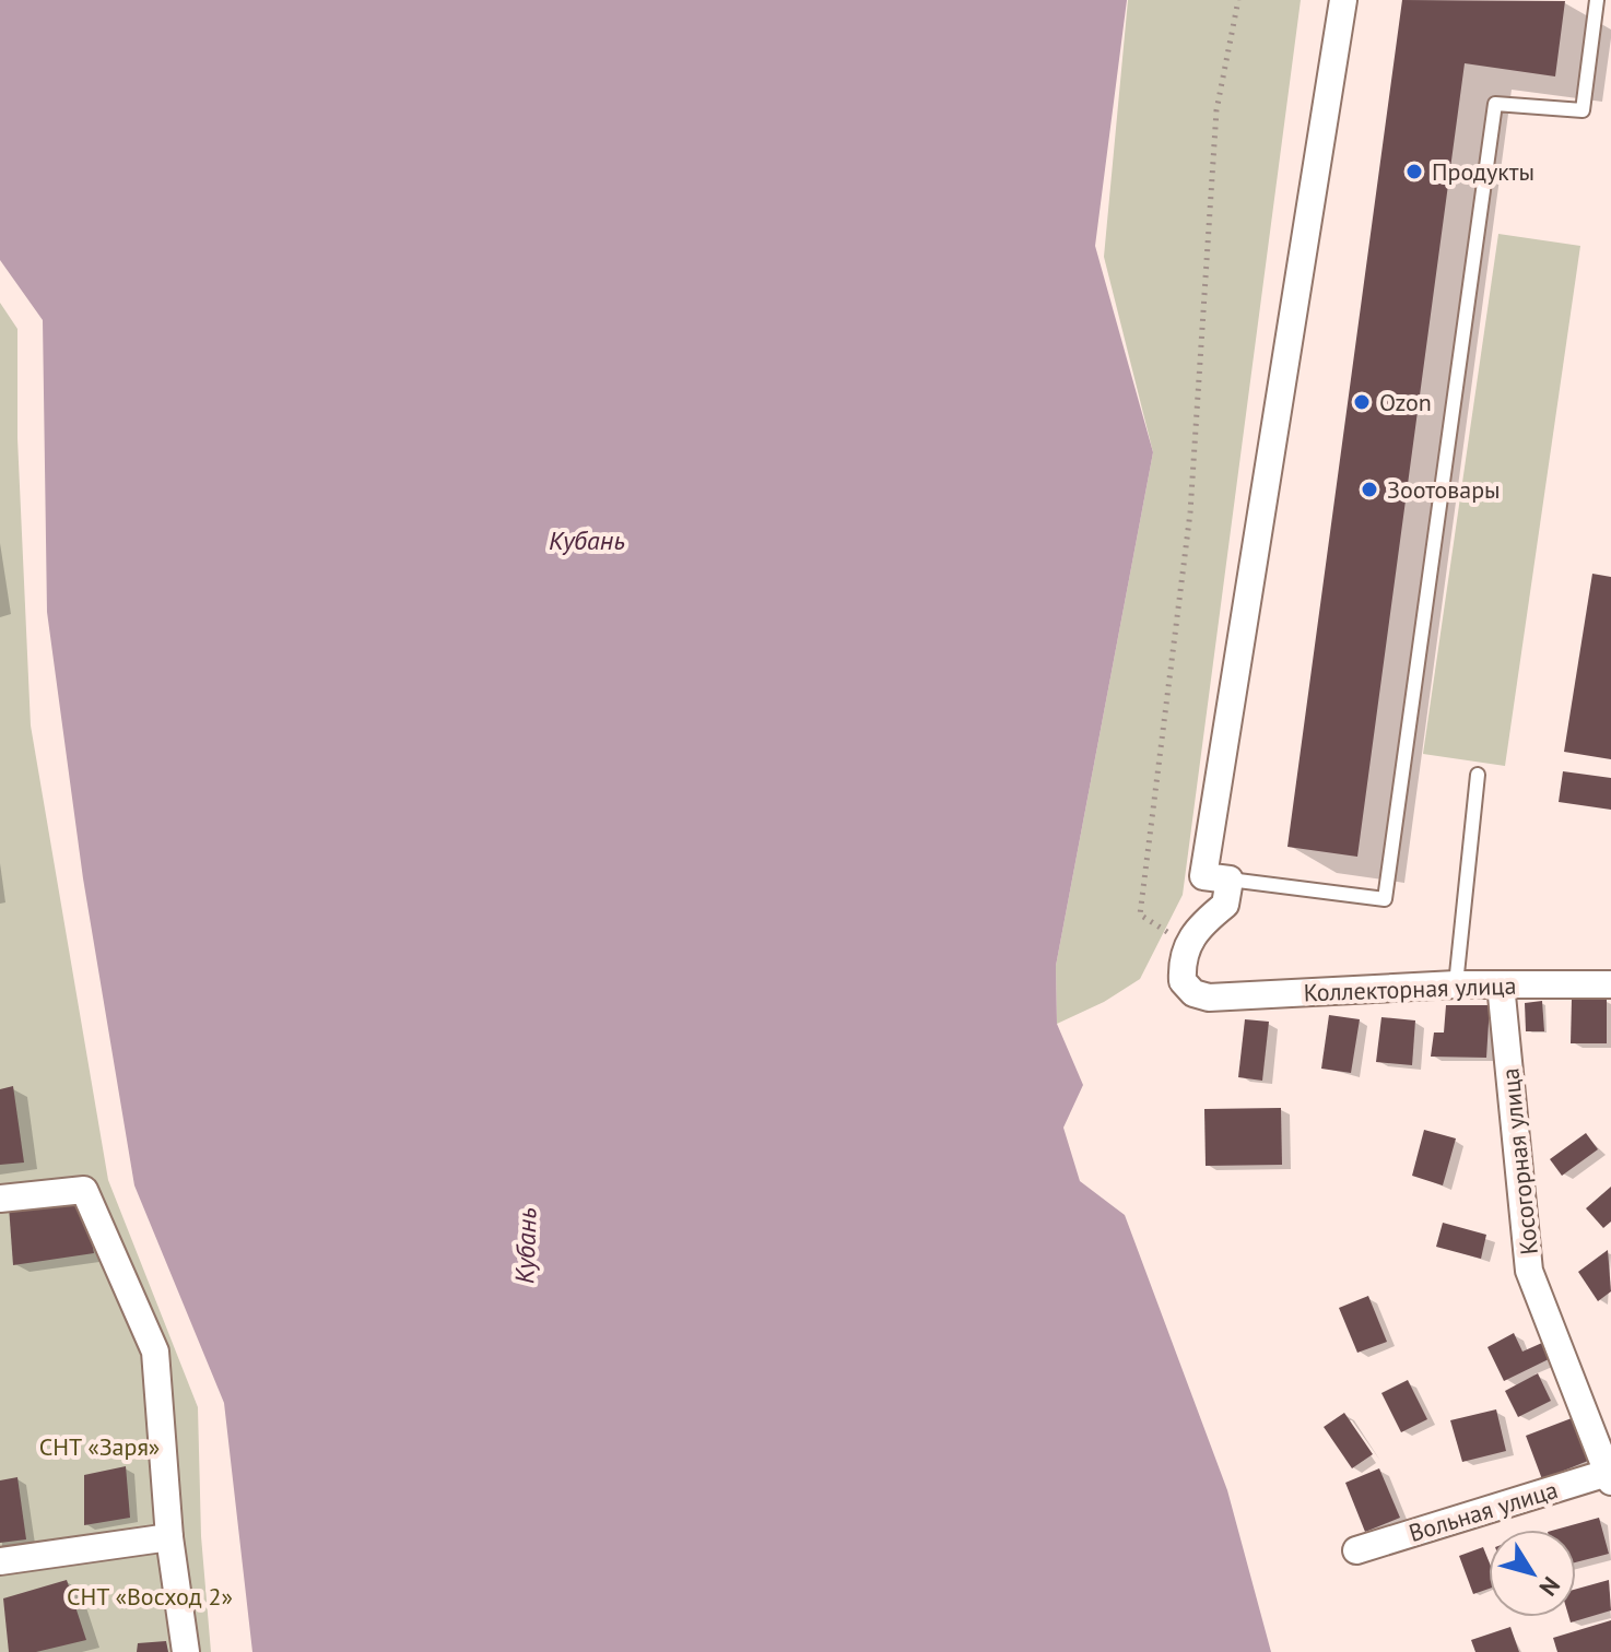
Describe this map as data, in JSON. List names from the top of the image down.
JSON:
{
  "streets": {
    "street": ["Коллекторная улица", "Косогорная улица", "Вольная улица"]
  },
  "crossings": [
    ["Коллекторная улица", "Косогорная улица"],
    ["Косогорная улица", "Вольная улица"]
  ],
  "water": ["Кубань"],
  "parks": ["СНТ «Заря»", "СНТ «Восход 2»"],
  "places": ["Продукты", "Ozon", "Зоотовары"],
  "north": "bottom right"
}
